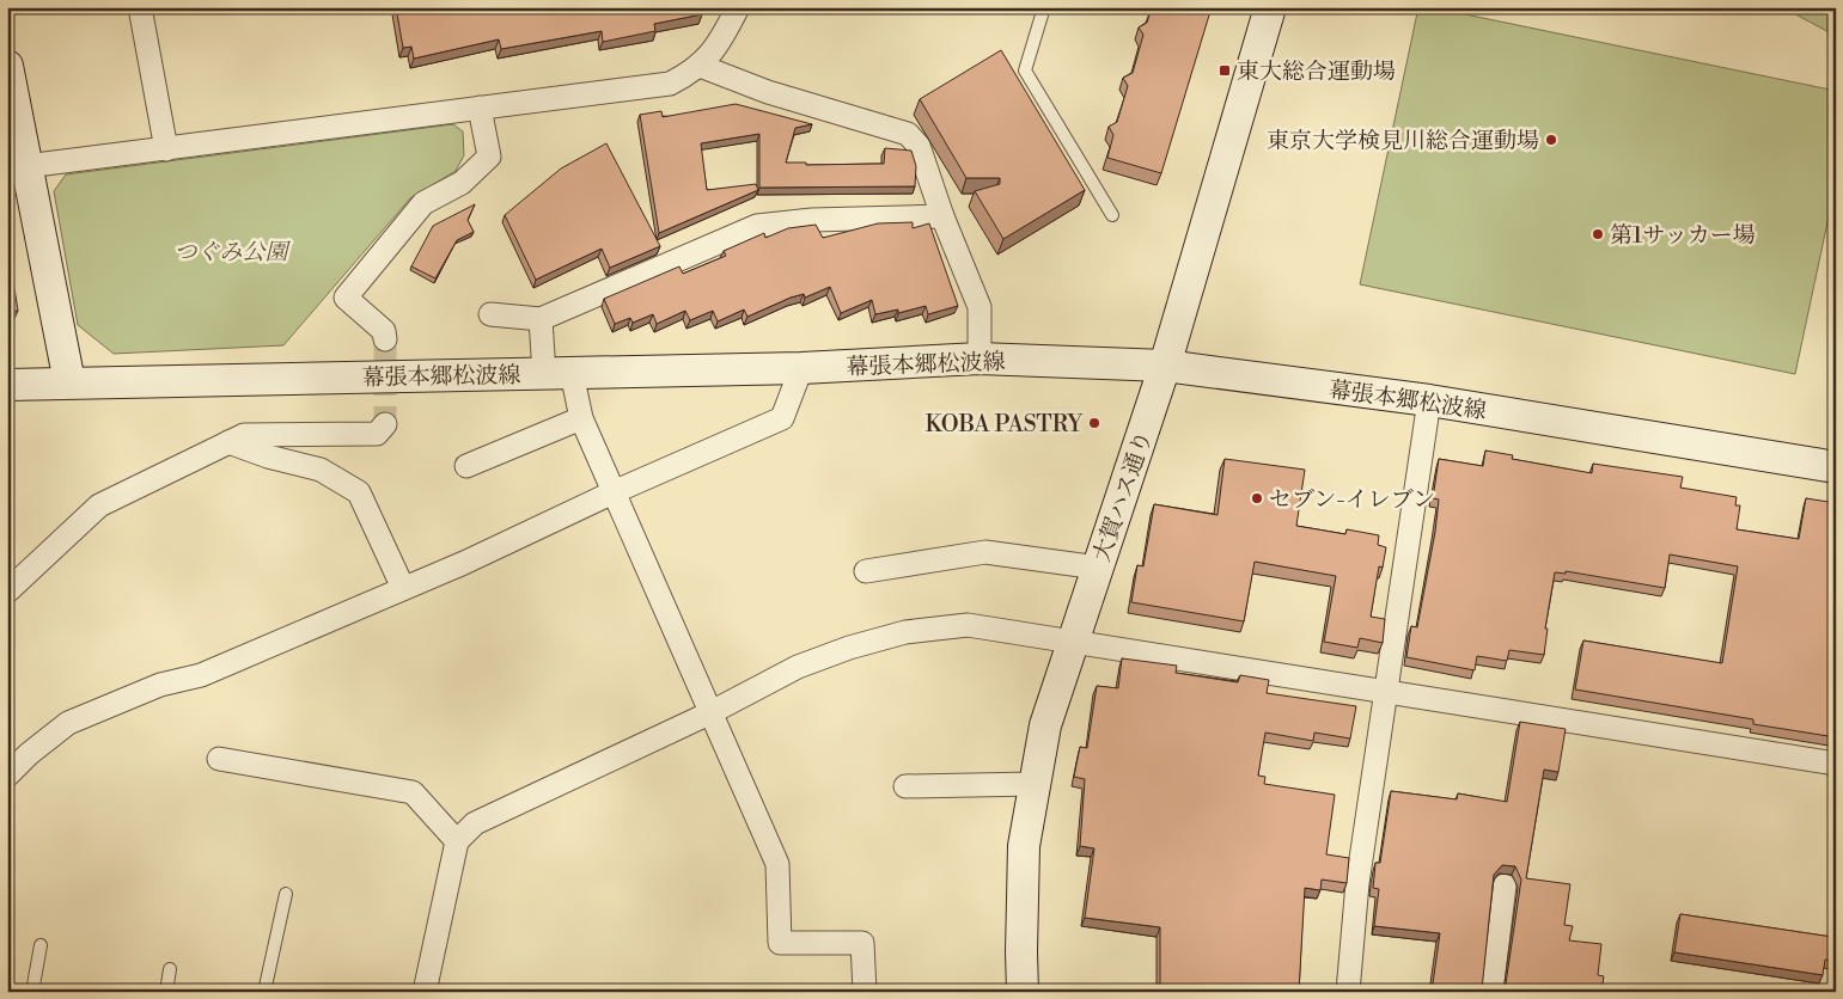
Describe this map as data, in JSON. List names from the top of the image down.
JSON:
{
  "streets": {
    "street": ["幕張本郷松波線", "大賀ハス通り"]
  },
  "crossings": [
    ["幕張本郷松波線", "大賀ハス通り"]
  ],
  "parks": ["つぐみ公園"],
  "places": {
    "transit": ["東大総合運動場"],
    "other": [
      "東京大学検見川総合運動場",
      "第1サッカー場",
      "KOBA PASTRY",
      "セブン-イレブン"
    ]
  }
}
